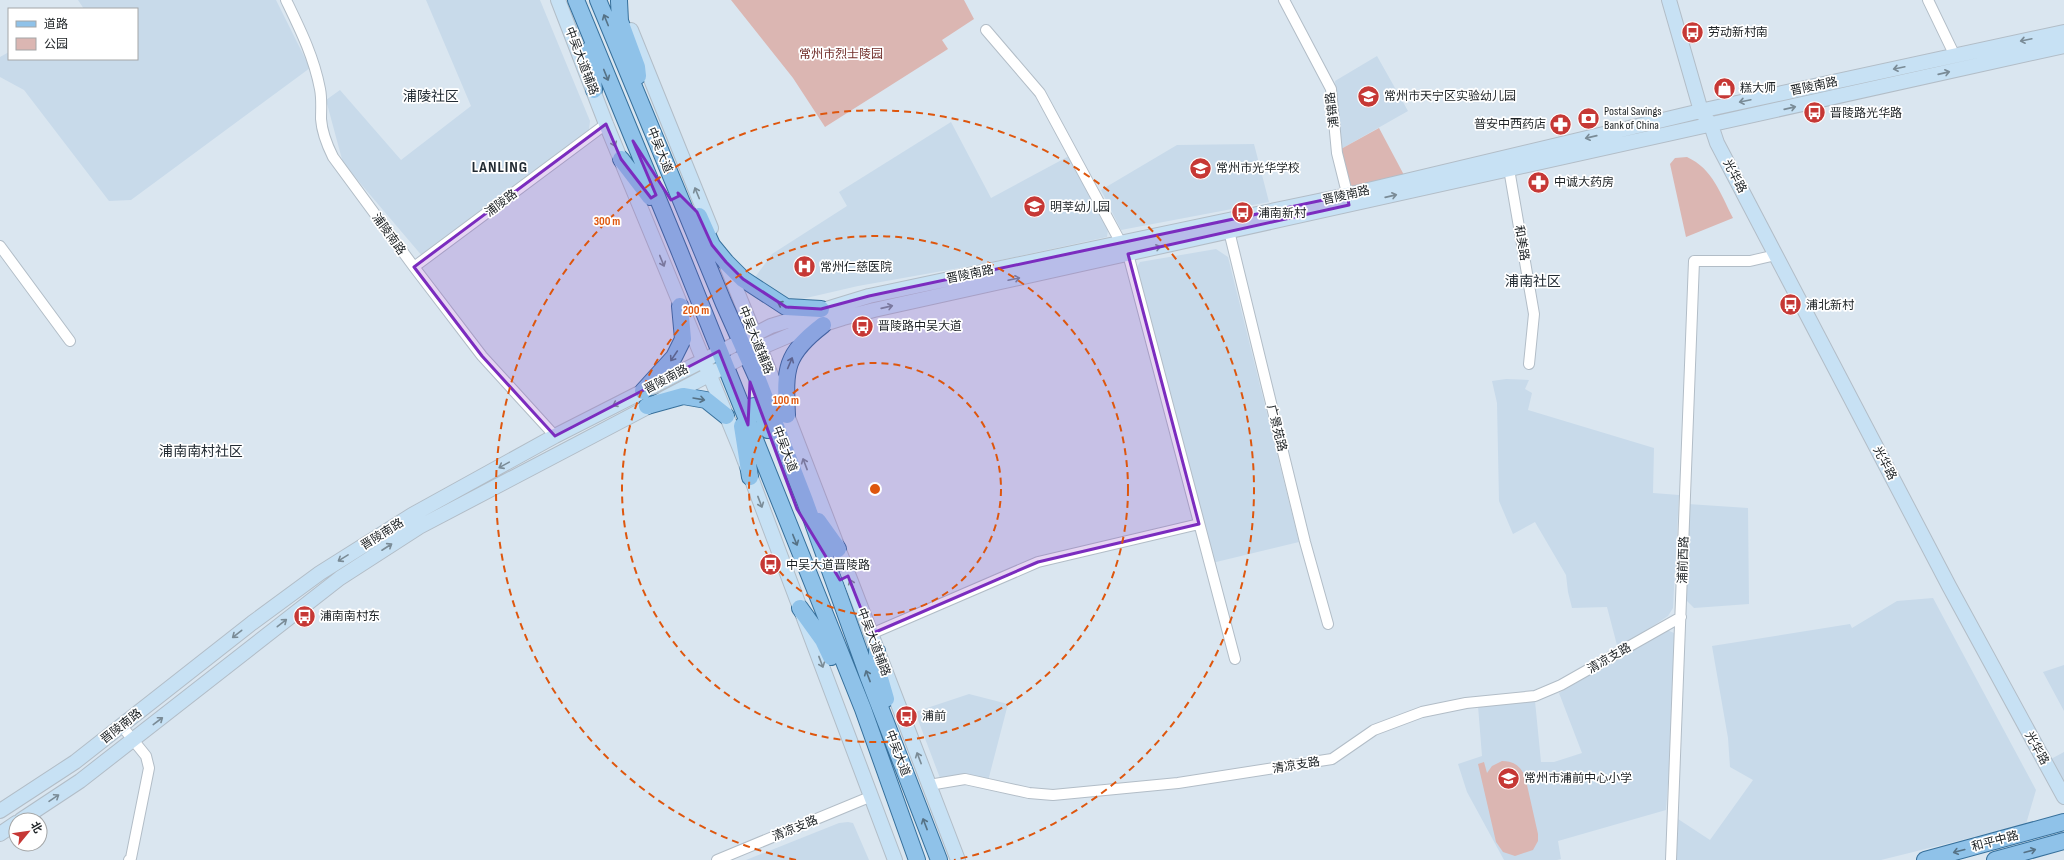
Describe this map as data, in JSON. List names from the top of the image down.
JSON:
{
  "streets": {
    "main road": [
      "中吴大道辅路",
      "晋陵南路",
      "中吴大道",
      "光华路",
      "和平中路"
    ],
    "street": [
      "浦锦路",
      "浦陵路",
      "浦陵南路",
      "和美路",
      "广景苑路",
      "浦前西路",
      "清凉支路"
    ]
  },
  "crossings": [
    ["中吴大道辅路", "晋陵南路"],
    ["中吴大道辅路", "中吴大道"],
    ["中吴大道辅路", "浦陵路"],
    ["中吴大道辅路", "清凉支路"],
    ["晋陵南路", "浦锦路"],
    ["晋陵南路", "中吴大道"],
    ["晋陵南路", "光华路"],
    ["晋陵南路", "浦陵南路"],
    ["晋陵南路", "和美路"],
    ["晋陵南路", "广景苑路"],
    ["光华路", "浦前西路"],
    ["浦陵路", "浦陵南路"],
    ["浦前西路", "清凉支路"]
  ],
  "districts": [
    "浦陵社区",
    "LANLING",
    "浦南社区",
    "浦南南村社区"
  ],
  "parks": ["常州市烈士陵园"],
  "places": {
    "bus stop": [
      "劳动新村南",
      "晋陵路光华路",
      "浦南新村",
      "浦北新村",
      "晋陵路中吴大道",
      "中吴大道晋陵路",
      "浦南南村东",
      "浦前"
    ],
    "shop": ["糕大师"],
    "school or university": [
      "常州市天宁区实验幼儿园",
      "常州市光华学校",
      "明莘幼儿园",
      "常州市浦前中心小学"
    ],
    "bank": ["Postal Savings Bank of China"],
    "pharmacy": ["普安中西药店", "中诚大药房"],
    "hospital": ["常州仁慈医院"]
  },
  "legend": ["道路", "公园"],
  "north": "top right",
  "rings": ["300 m", "200 m", "100 m"]
}
